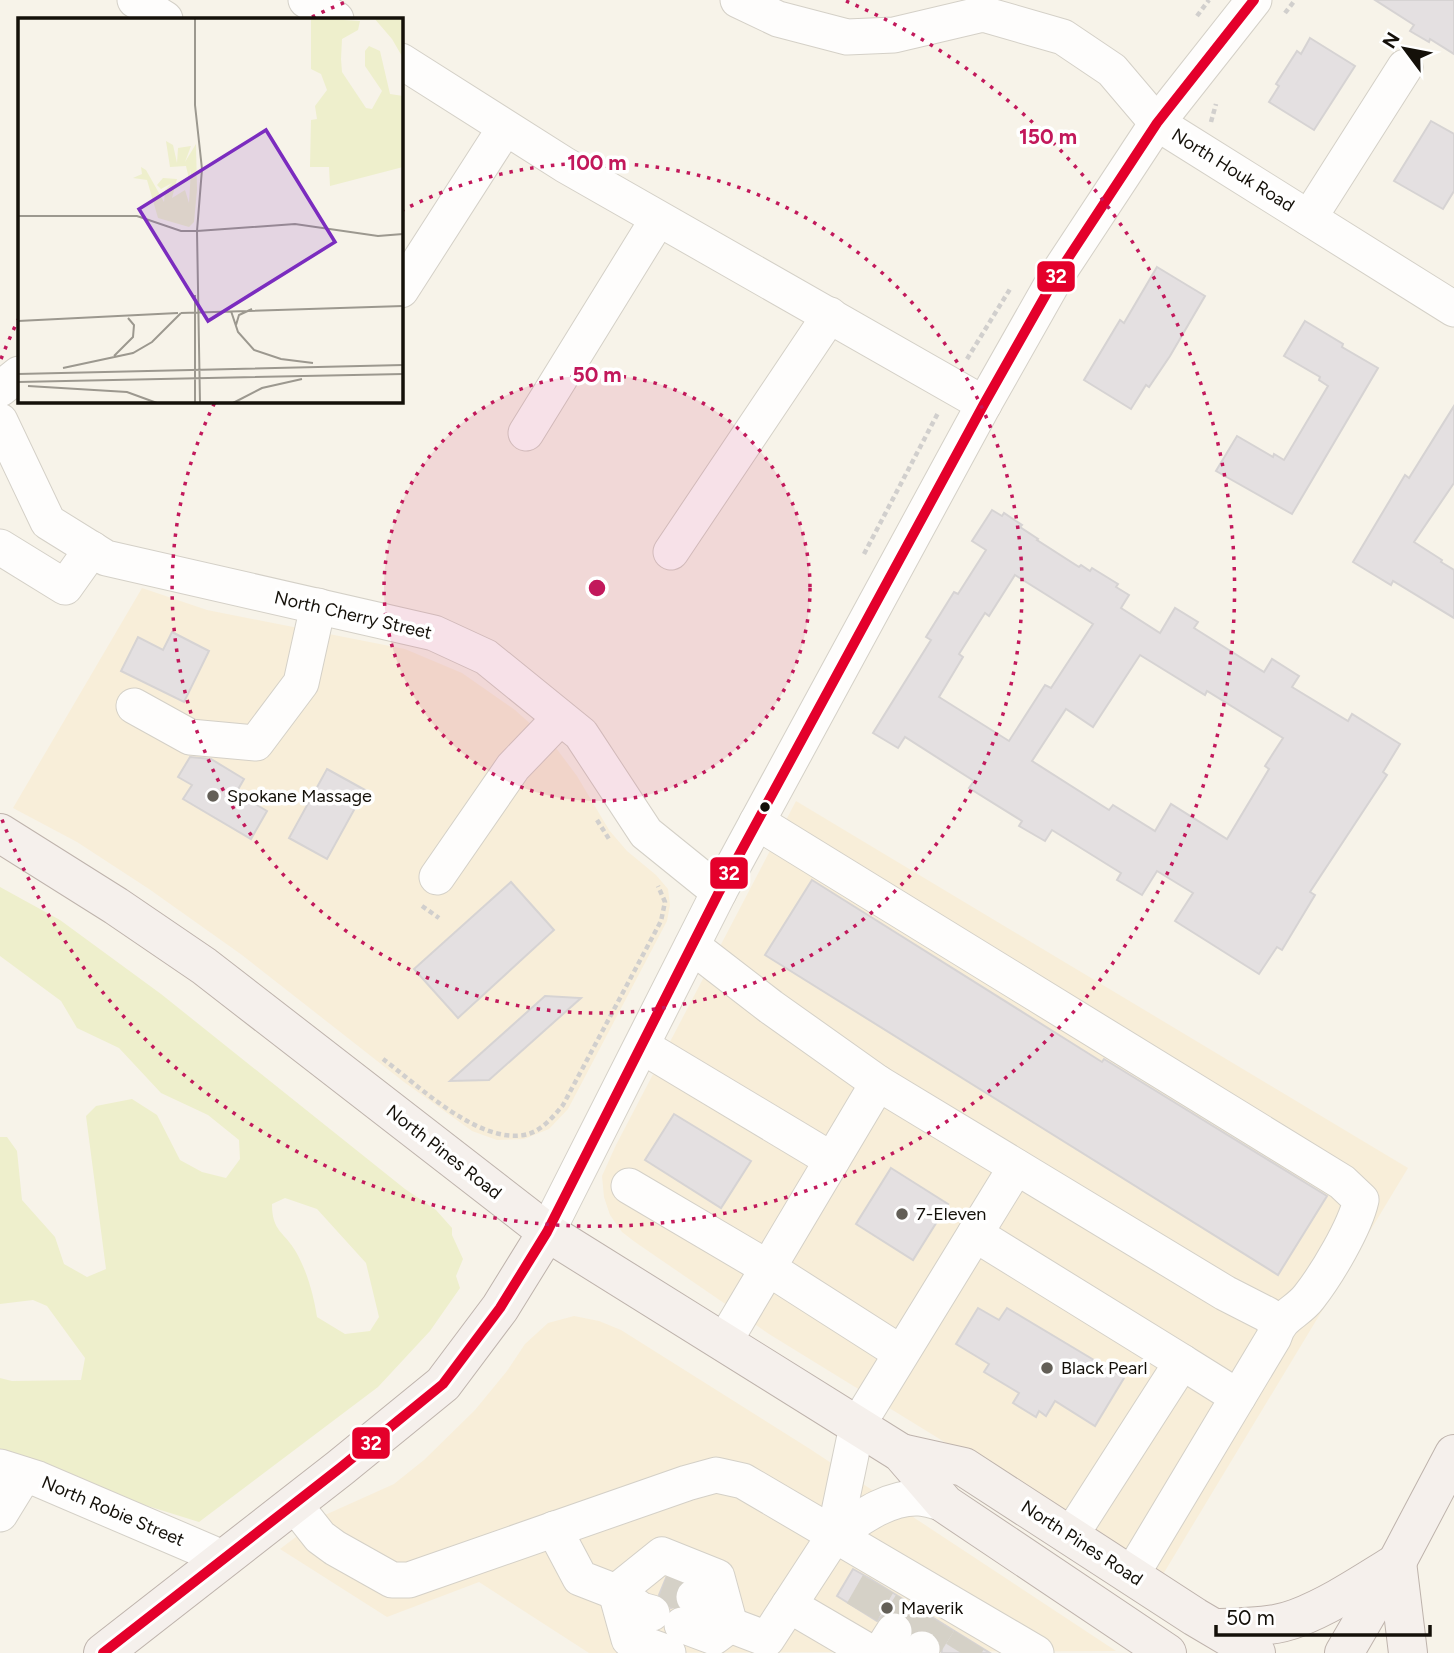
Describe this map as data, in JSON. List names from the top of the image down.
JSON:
{
  "streets": {
    "main road": ["North Pines Road"],
    "street": ["North Houk Road", "North Cherry Street", "North Robie Street"]
  },
  "places": [
    "Spokane Massage",
    "7-Eleven",
    "Black Pearl",
    "Maverik"
  ],
  "lines": ["transit line 32"],
  "scale_bar": "50 m",
  "north": "top left",
  "rings": ["150 m", "100 m", "50 m"]
}
